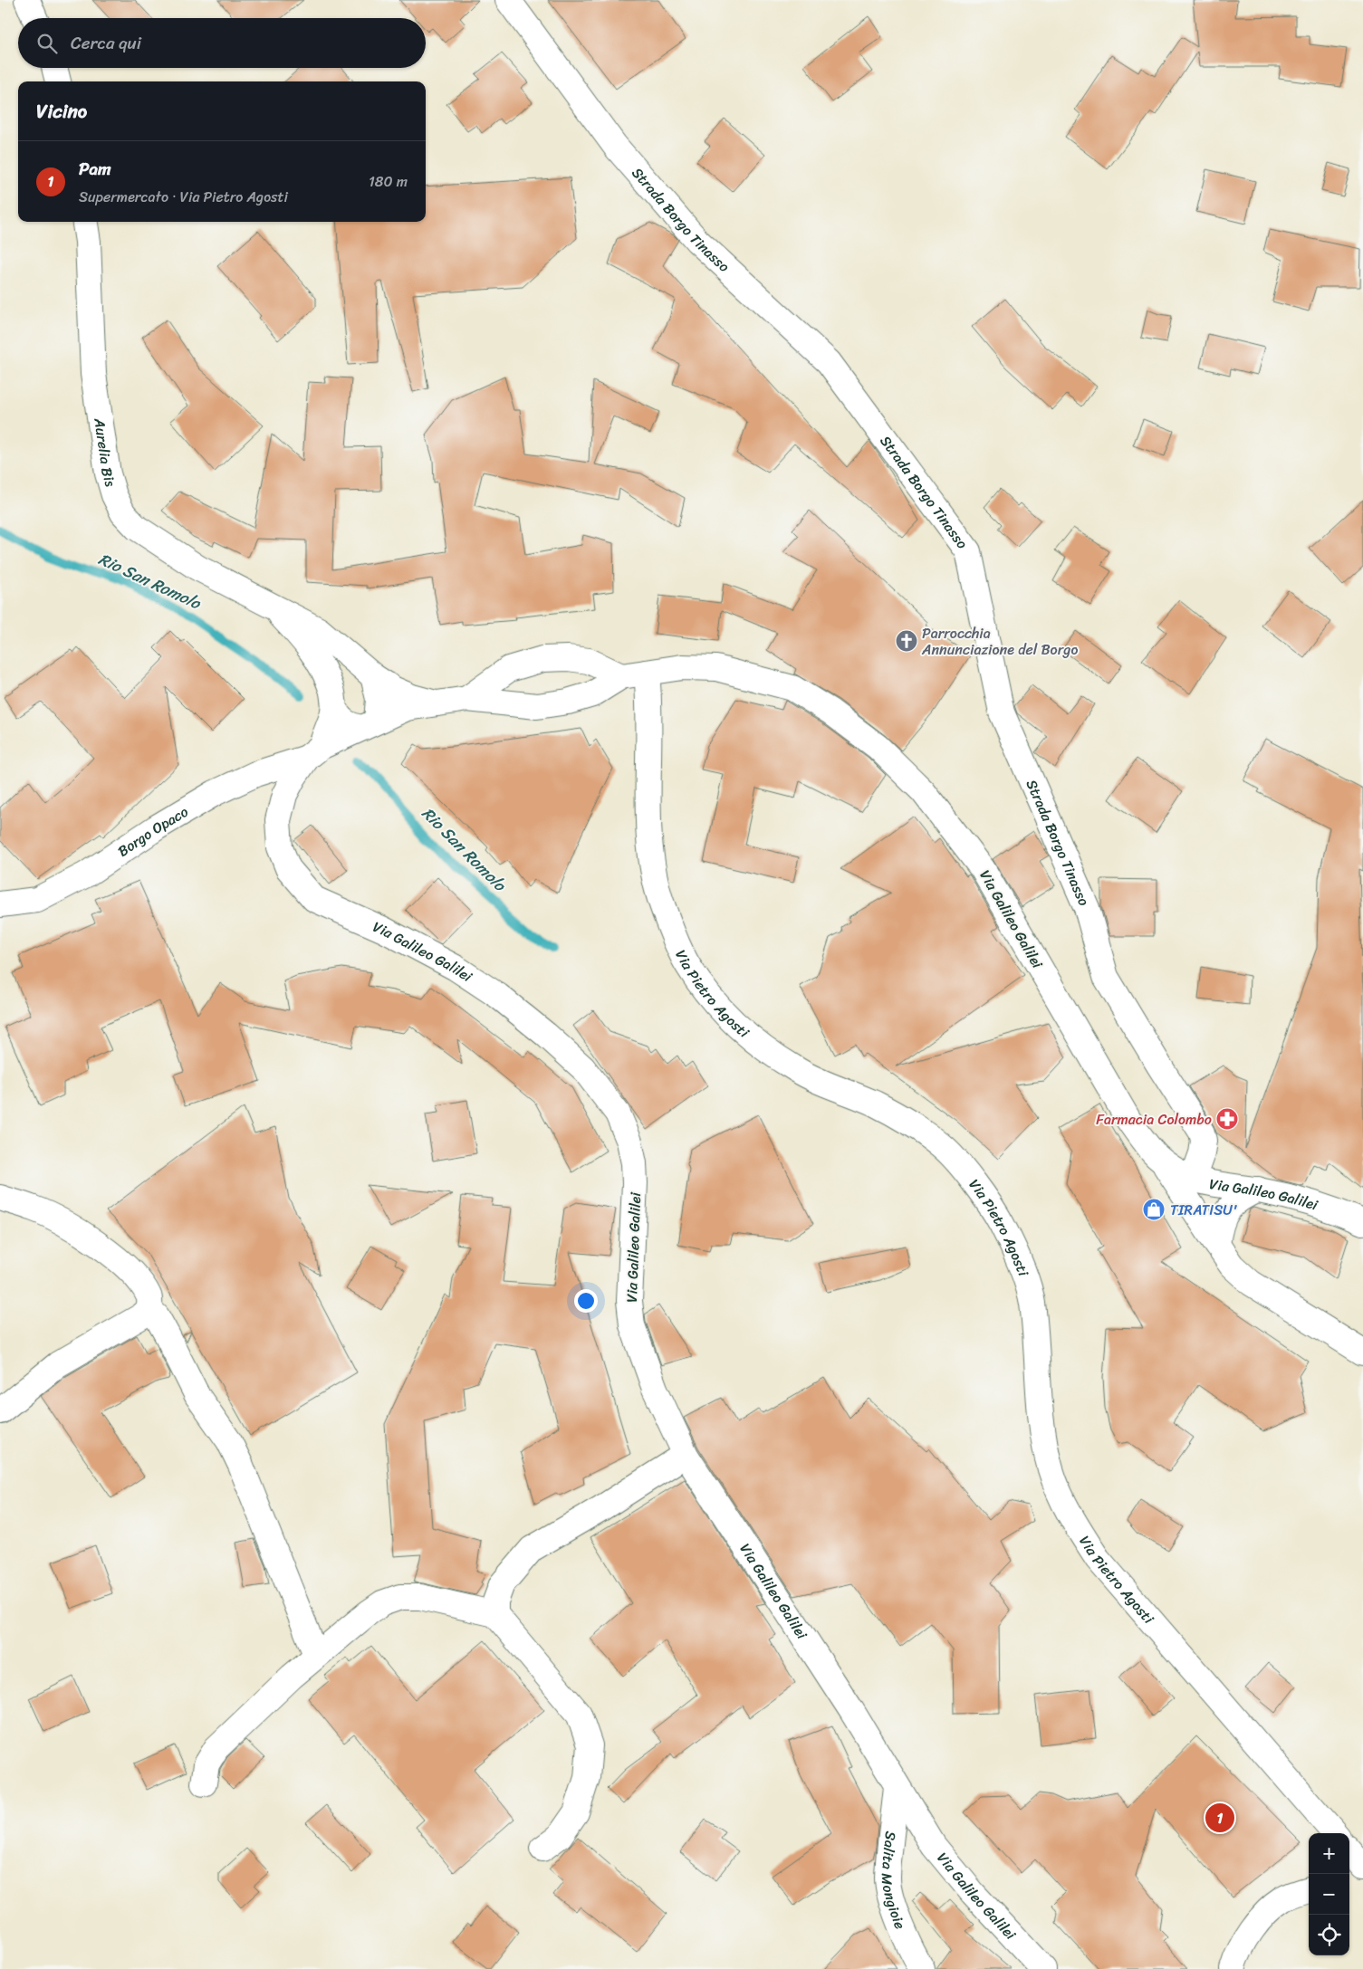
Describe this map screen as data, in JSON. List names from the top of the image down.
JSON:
{
  "streets": {
    "main road": [
      "Strada Borgo Tinasso",
      "Aurelia Bis",
      "Borgo Opaco",
      "Via Galileo Galilei",
      "Via Pietro Agosti",
      "Salita Mongioie"
    ]
  },
  "crossings": [
    ["Strada Borgo Tinasso", "Via Galileo Galilei"],
    ["Aurelia Bis", "Via Galileo Galilei"],
    ["Borgo Opaco", "Via Galileo Galilei"],
    ["Via Galileo Galilei", "Via Pietro Agosti"],
    ["Via Galileo Galilei", "Salita Mongioie"]
  ],
  "water": ["Rio San Romolo"],
  "places": {
    "church": ["Parrocchia Annunciazione del Borgo"],
    "pharmacy": ["Farmacia Colombo"],
    "shop": ["TIRATISU'"]
  },
  "page": {
    "search": "Cerca qui",
    "heading": "Vicino",
    "list": [
      {
        "mark": "1",
        "name": "Pam",
        "note": "Supermercato · Via Pietro Agosti",
        "value": "180 m"
      }
    ],
    "pins": "1",
    "map_buttons": ["+", "−"]
  }
}
